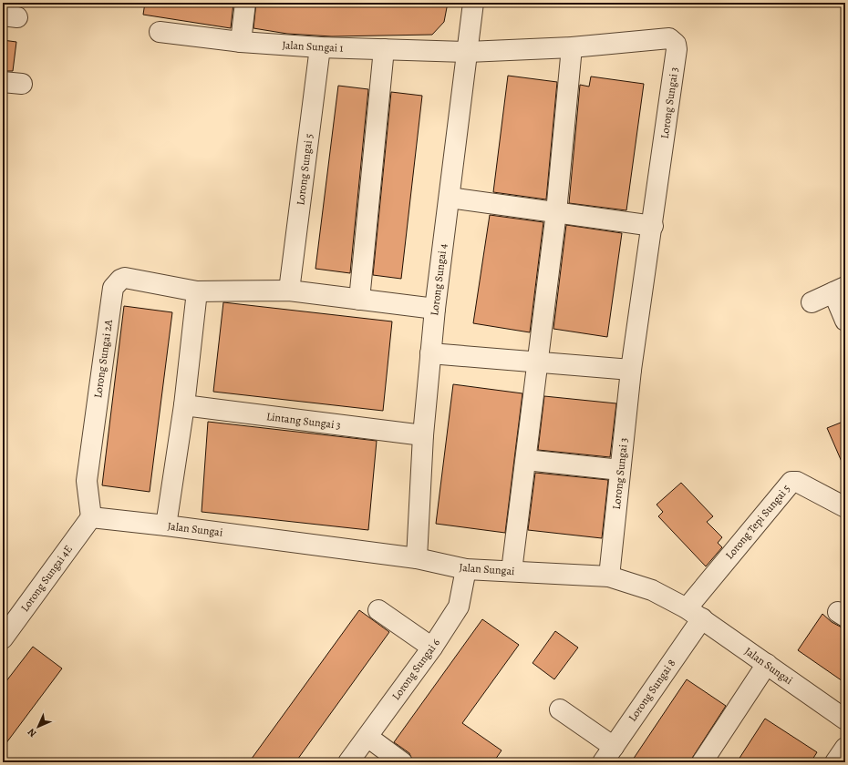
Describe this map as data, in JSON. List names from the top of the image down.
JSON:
{
  "streets": {
    "street": [
      "Jalan Sungai 1",
      "Lorong Sungai 3",
      "Lorong Sungai 5",
      "Lorong Sungai 4",
      "Lorong Sungai 2A",
      "Lintang Sungai 3",
      "Lorong Tepi Sungai 5",
      "Jalan Sungai",
      "Lorong Sungai 4E",
      "Lorong Sungai 6",
      "Lorong Sungai 8"
    ]
  },
  "crossings": [
    ["Jalan Sungai 1", "Lorong Sungai 3"],
    ["Jalan Sungai 1", "Lorong Sungai 5"],
    ["Jalan Sungai 1", "Lorong Sungai 4"],
    ["Lorong Sungai 3", "Lorong Sungai 4"],
    ["Lorong Sungai 3", "Jalan Sungai"],
    ["Lorong Sungai 5", "Lorong Sungai 2A"],
    ["Lorong Sungai 4", "Lorong Sungai 2A"],
    ["Lorong Sungai 4", "Lintang Sungai 3"],
    ["Lorong Sungai 4", "Jalan Sungai"],
    ["Lorong Sungai 2A", "Jalan Sungai"],
    ["Lorong Sungai 2A", "Lorong Sungai 4E"],
    ["Lorong Tepi Sungai 5", "Jalan Sungai"],
    ["Lorong Tepi Sungai 5", "Lorong Sungai 8"],
    ["Jalan Sungai", "Lorong Sungai 4E"],
    ["Jalan Sungai", "Lorong Sungai 6"],
    ["Jalan Sungai", "Lorong Sungai 8"]
  ],
  "north": "bottom left"
}
